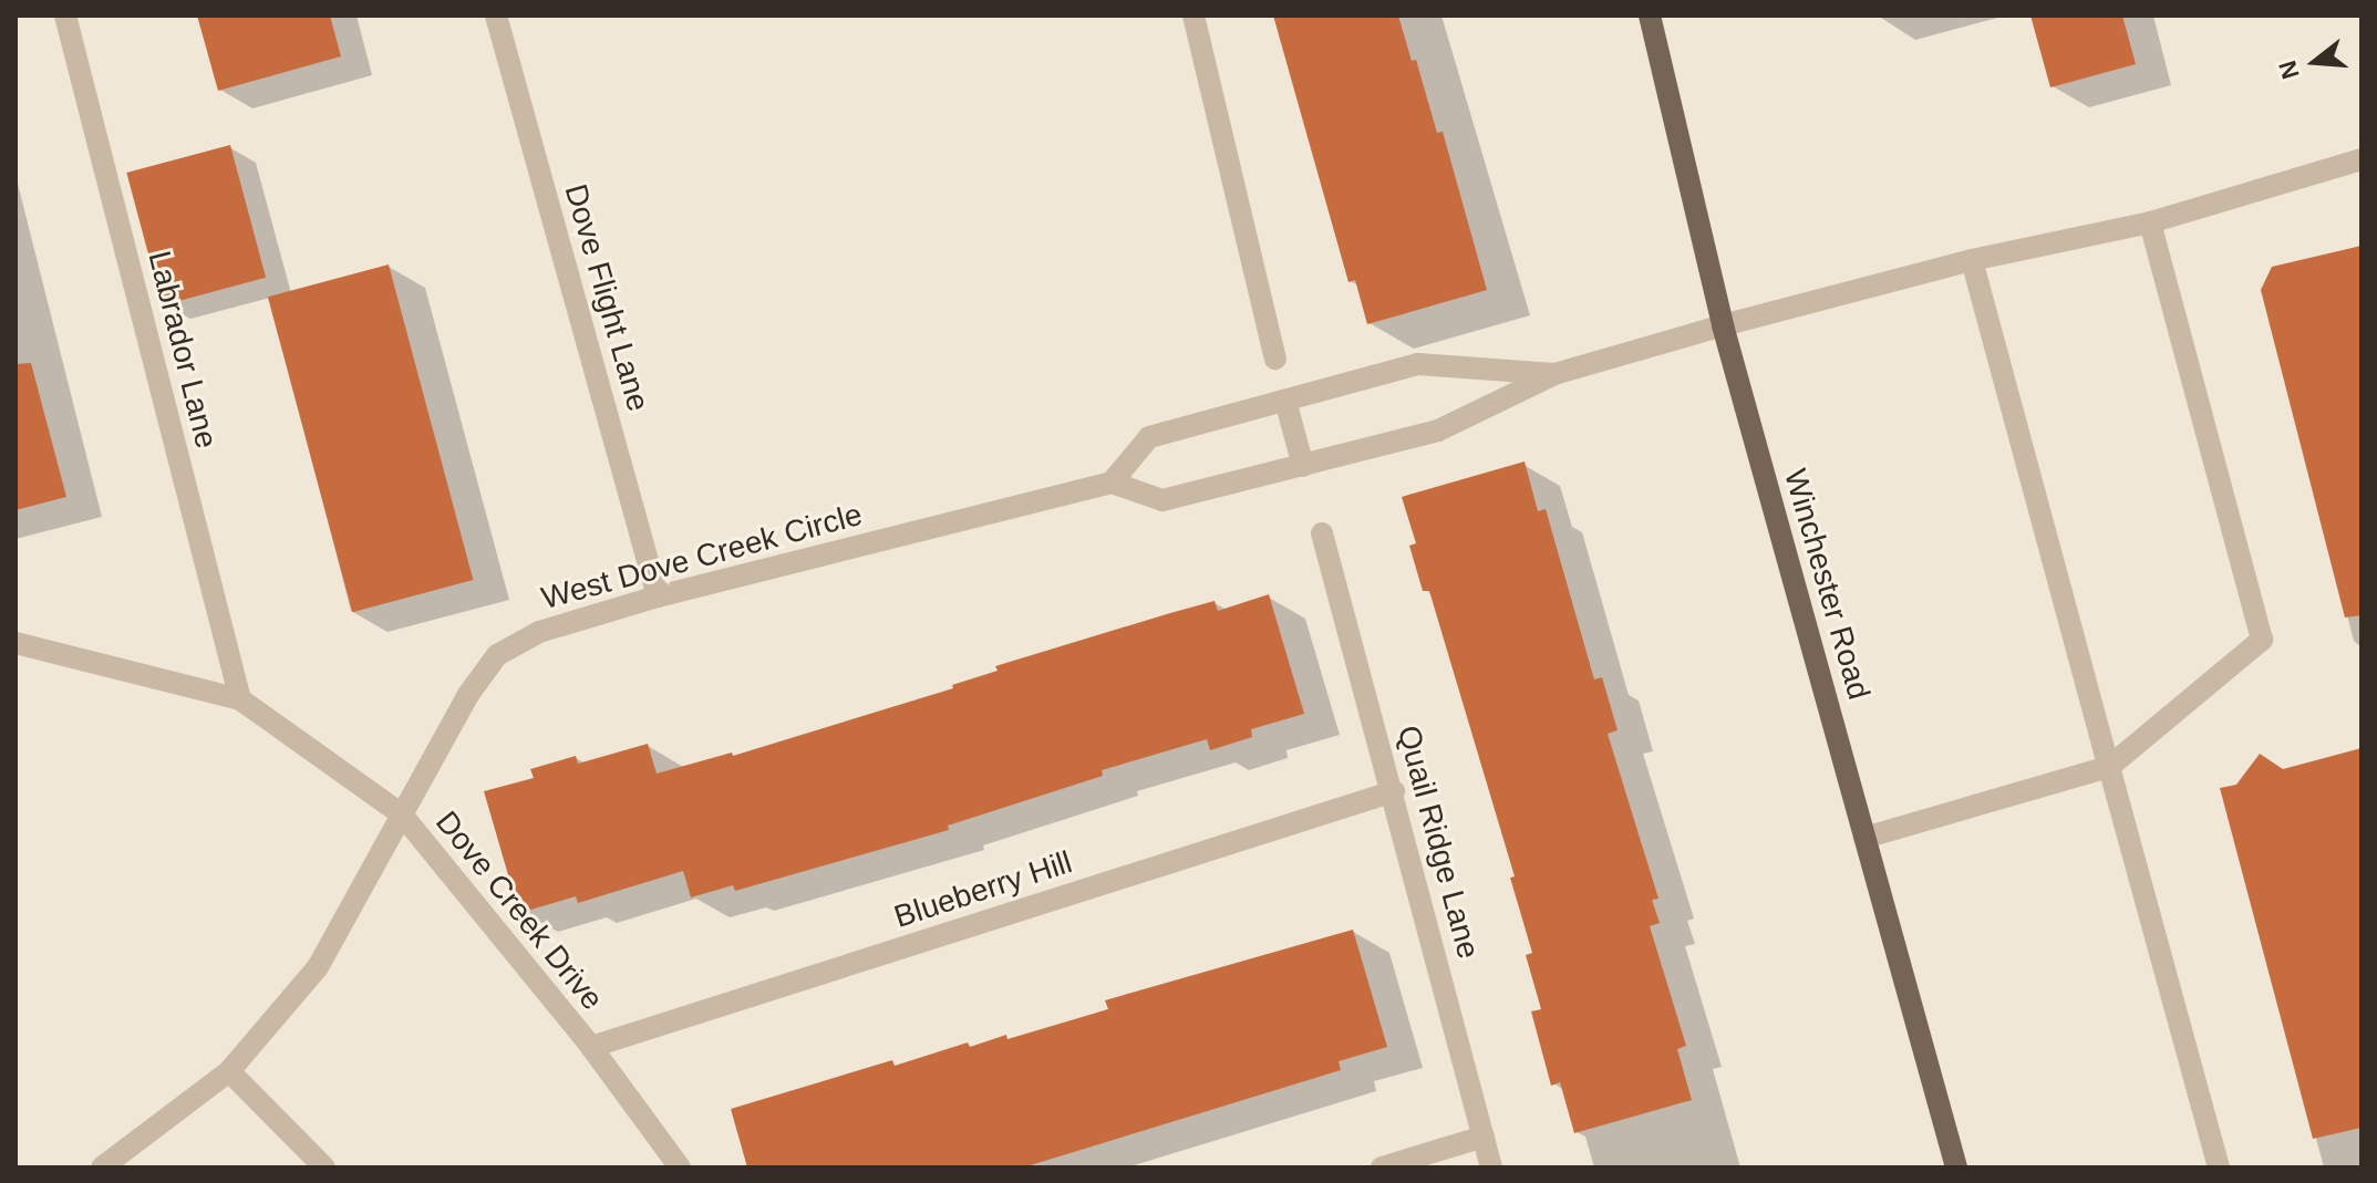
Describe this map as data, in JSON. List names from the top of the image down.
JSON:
{
  "streets": {
    "main road": ["Winchester Road"],
    "street": [
      "Dove Flight Lane",
      "Labrador Lane",
      "West Dove Creek Circle",
      "Quail Ridge Lane",
      "Blueberry Hill",
      "Dove Creek Drive"
    ]
  },
  "crossings": [
    ["Dove Flight Lane", "West Dove Creek Circle"],
    ["West Dove Creek Circle", "Dove Creek Drive"],
    ["Quail Ridge Lane", "Blueberry Hill"],
    ["Blueberry Hill", "Dove Creek Drive"]
  ],
  "north": "left"
}
